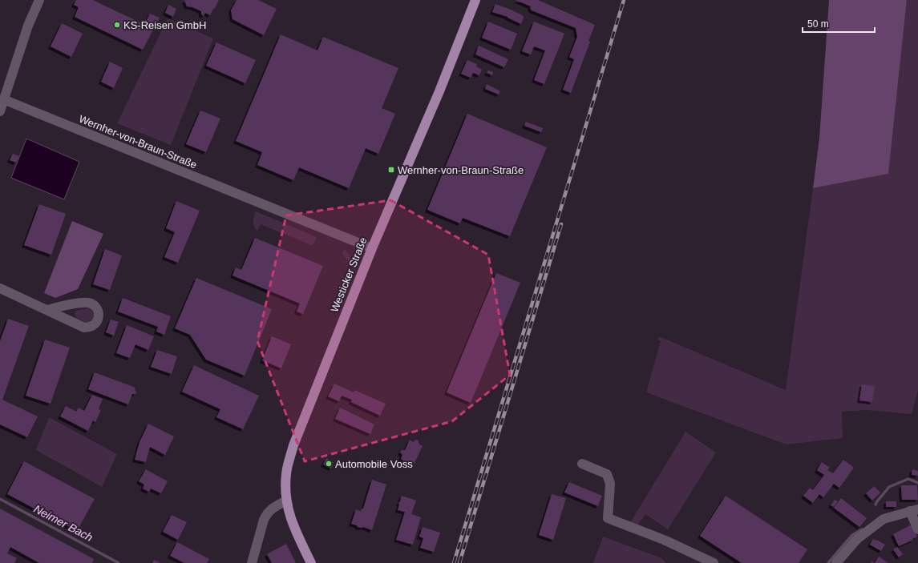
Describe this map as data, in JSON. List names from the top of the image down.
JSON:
{
  "streets": {
    "main road": ["Westicker Straße"],
    "street": ["Wernher-von-Braun-Straße"]
  },
  "crossings": [
    ["Wernher-von-Braun-Straße", "Westicker Straße"]
  ],
  "water": ["Neimer Bach"],
  "places": {
    "other": ["KS-Reisen GmbH", "Automobile Voss"],
    "transit": ["Wernher-von-Braun-Straße"]
  },
  "scale_bar": "50 m"
}
